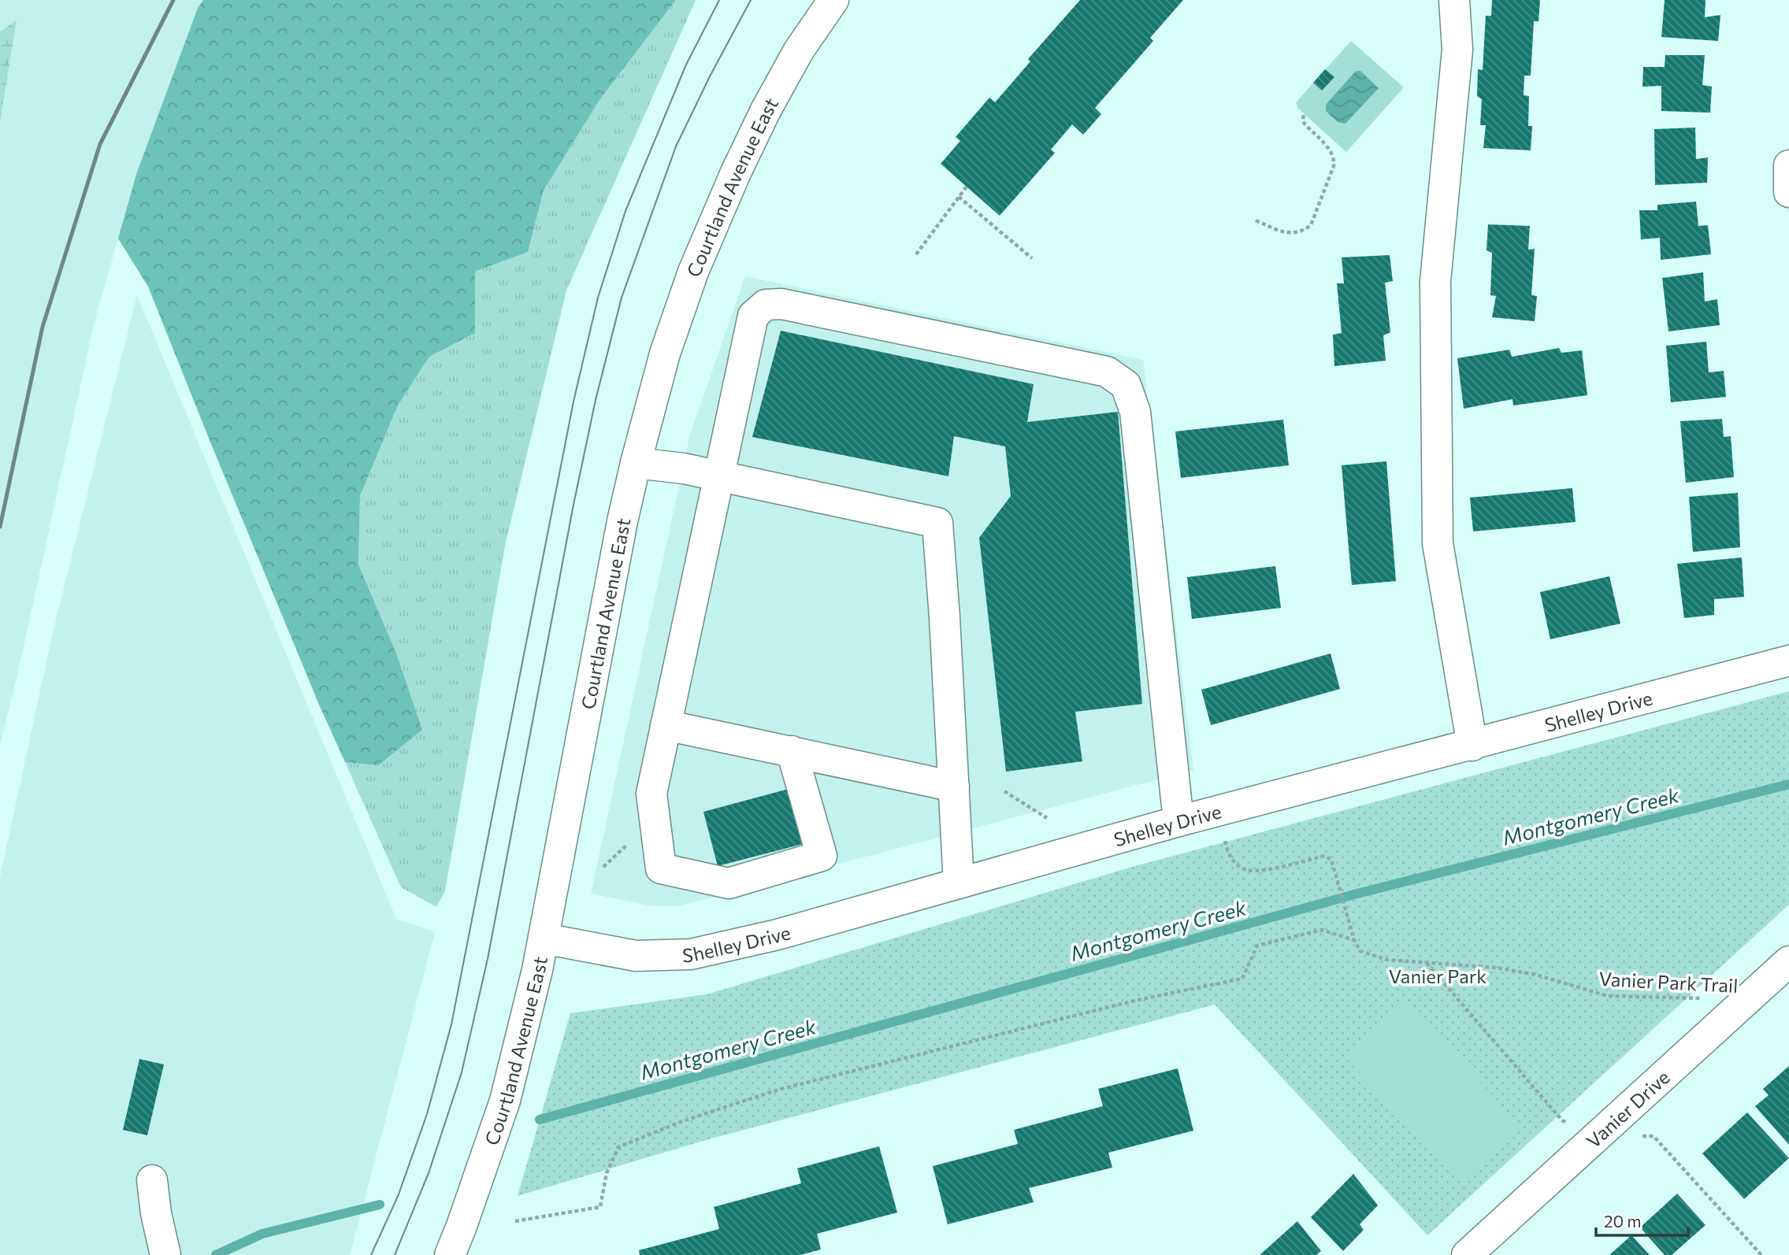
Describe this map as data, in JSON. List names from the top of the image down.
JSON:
{
  "streets": {
    "street": ["Courtland Avenue East", "Shelley Drive", "Vanier Drive"],
    "path": ["Vanier Park Trail"]
  },
  "crossings": [
    ["Courtland Avenue East", "Shelley Drive"],
    ["Vanier Park Trail", "Vanier Drive"]
  ],
  "water": ["Montgomery Creek"],
  "parks": ["Vanier Park"],
  "scale_bar": "20 m"
}
